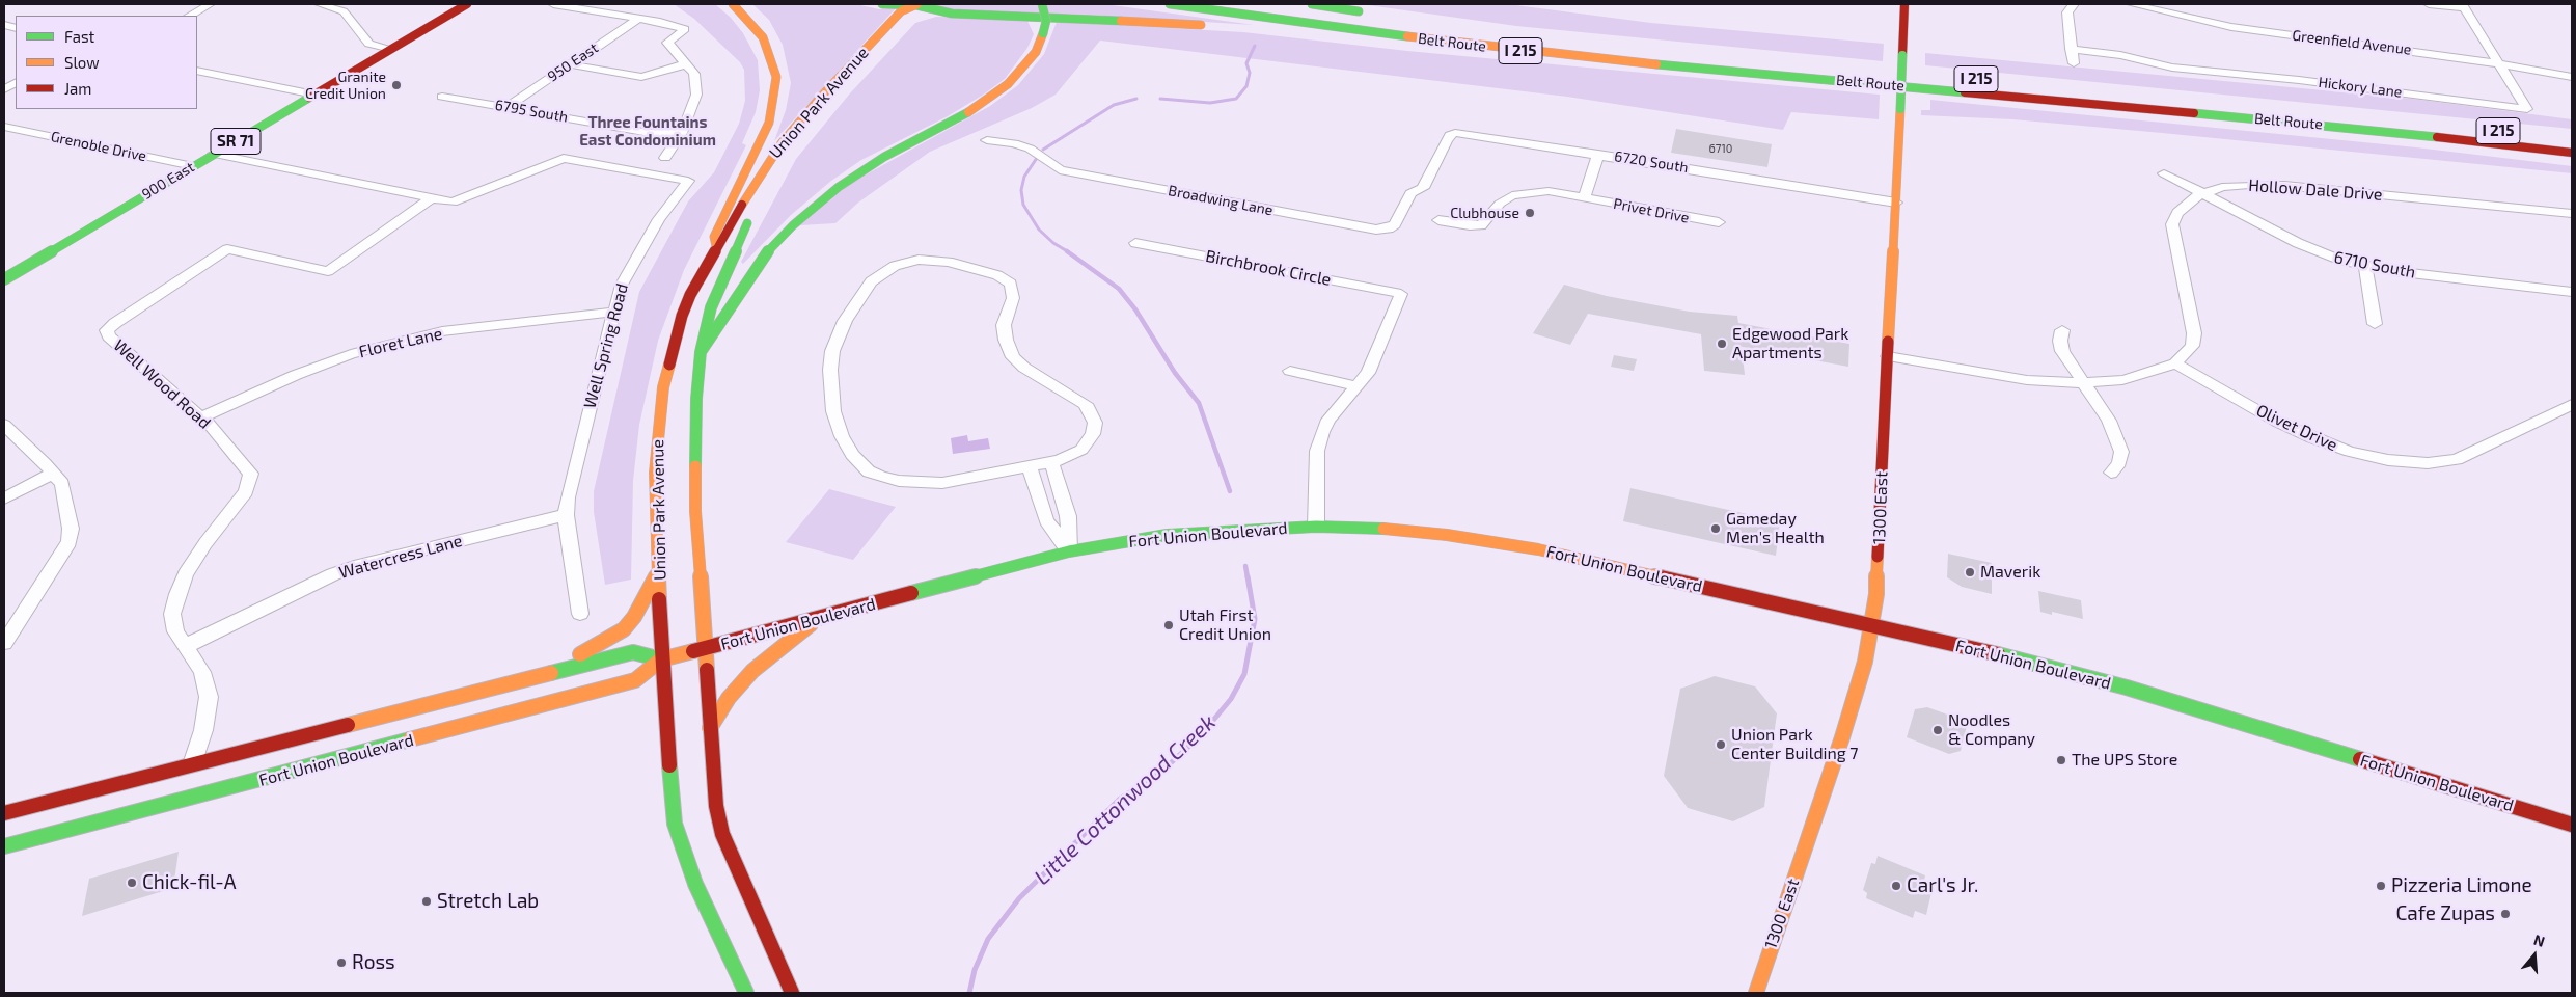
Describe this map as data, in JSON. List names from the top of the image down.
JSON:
{
  "streets": {
    "main road": [
      "Belt Route",
      "I 215",
      "Union Park Avenue",
      "SR 71",
      "900 East",
      "1300 East",
      "Fort Union Boulevard"
    ],
    "street": [
      "Greenfield Avenue",
      "950 East",
      "Hickory Lane",
      "6795 South",
      "Grenoble Drive",
      "6720 South",
      "Hollow Dale Drive",
      "Broadwing Lane",
      "Privet Drive",
      "6710 South",
      "Birchbrook Circle",
      "Floret Lane",
      "Well Spring Road",
      "Well Wood Road",
      "Olivet Drive",
      "Watercress Lane"
    ]
  },
  "crossings": [
    ["Greenfield Avenue", "Hickory Lane"],
    ["950 East", "6795 South"],
    ["Union Park Avenue", "Fort Union Boulevard"],
    ["Grenoble Drive", "900 East"],
    ["6720 South", "Broadwing Lane"],
    ["6720 South", "1300 East"],
    ["900 East", "Well Spring Road"],
    ["Hollow Dale Drive", "6710 South"],
    ["Hollow Dale Drive", "Olivet Drive"],
    ["Floret Lane", "Well Spring Road"],
    ["Floret Lane", "Well Wood Road"],
    ["Well Spring Road", "Well Wood Road"],
    ["Well Spring Road", "Watercress Lane"],
    ["Well Wood Road", "Fort Union Boulevard"],
    ["Well Wood Road", "Watercress Lane"],
    ["1300 East", "Fort Union Boulevard"]
  ],
  "districts": ["Three Fountains East Condominium"],
  "water": ["Little Cottonwood Creek"],
  "places": [
    "Granite Credit Union",
    "Clubhouse",
    "Edgewood Park Apartments",
    "Gameday Men's Health",
    "Maverik",
    "Utah First Credit Union",
    "Noodles & Company",
    "Union Park Center Building 7",
    "The UPS Store",
    "Chick-fil-A",
    "Carl's Jr.",
    "Pizzeria Limone",
    "Stretch Lab",
    "Cafe Zupas",
    "Ross"
  ],
  "house_numbers": ["6710"],
  "legend": ["Fast", "Slow", "Jam"],
  "north": "top"
}
